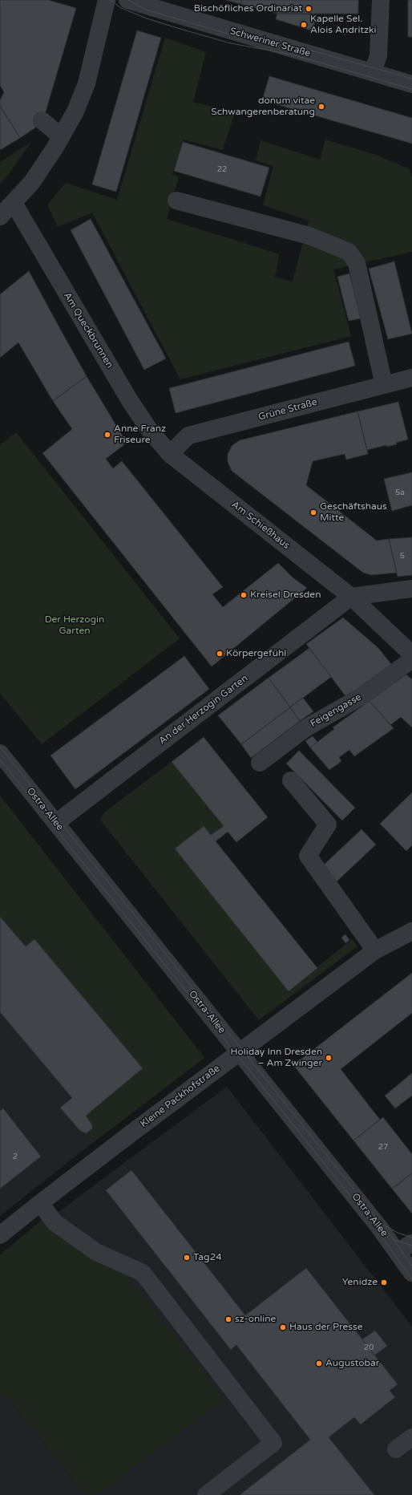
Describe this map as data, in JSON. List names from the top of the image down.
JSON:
{
  "streets": {
    "street": [
      "Schweriner Straße",
      "Am Queckbrunnen",
      "Grüne Straße",
      "Am Schießhaus",
      "An der Herzogin Garten",
      "Feigengasse",
      "Ostra-Allee",
      "Kleine Packhofstraße"
    ]
  },
  "crossings": [
    ["Am Queckbrunnen", "Grüne Straße"],
    ["Am Queckbrunnen", "Am Schießhaus"],
    ["Grüne Straße", "Am Schießhaus"],
    ["Am Schießhaus", "An der Herzogin Garten"],
    ["An der Herzogin Garten", "Ostra-Allee"],
    ["Ostra-Allee", "Kleine Packhofstraße"]
  ],
  "parks": ["Der Herzogin Garten"],
  "places": [
    "Bischöfliches Ordinariat",
    "Kapelle Sel. Alois Andritzki",
    "donum vitae Schwangerenberatung",
    "Anne Franz Friseure",
    "Geschäftshaus Mitte",
    "Kreisel Dresden",
    "Körpergefühl",
    "Holiday Inn Dresden – Am Zwinger",
    "Tag24",
    "Yenidze",
    "sz-online",
    "Haus der Presse",
    "Augustobar"
  ],
  "house_numbers": [
    "22",
    "5a",
    "5",
    "27",
    "2",
    "20"
  ]
}
